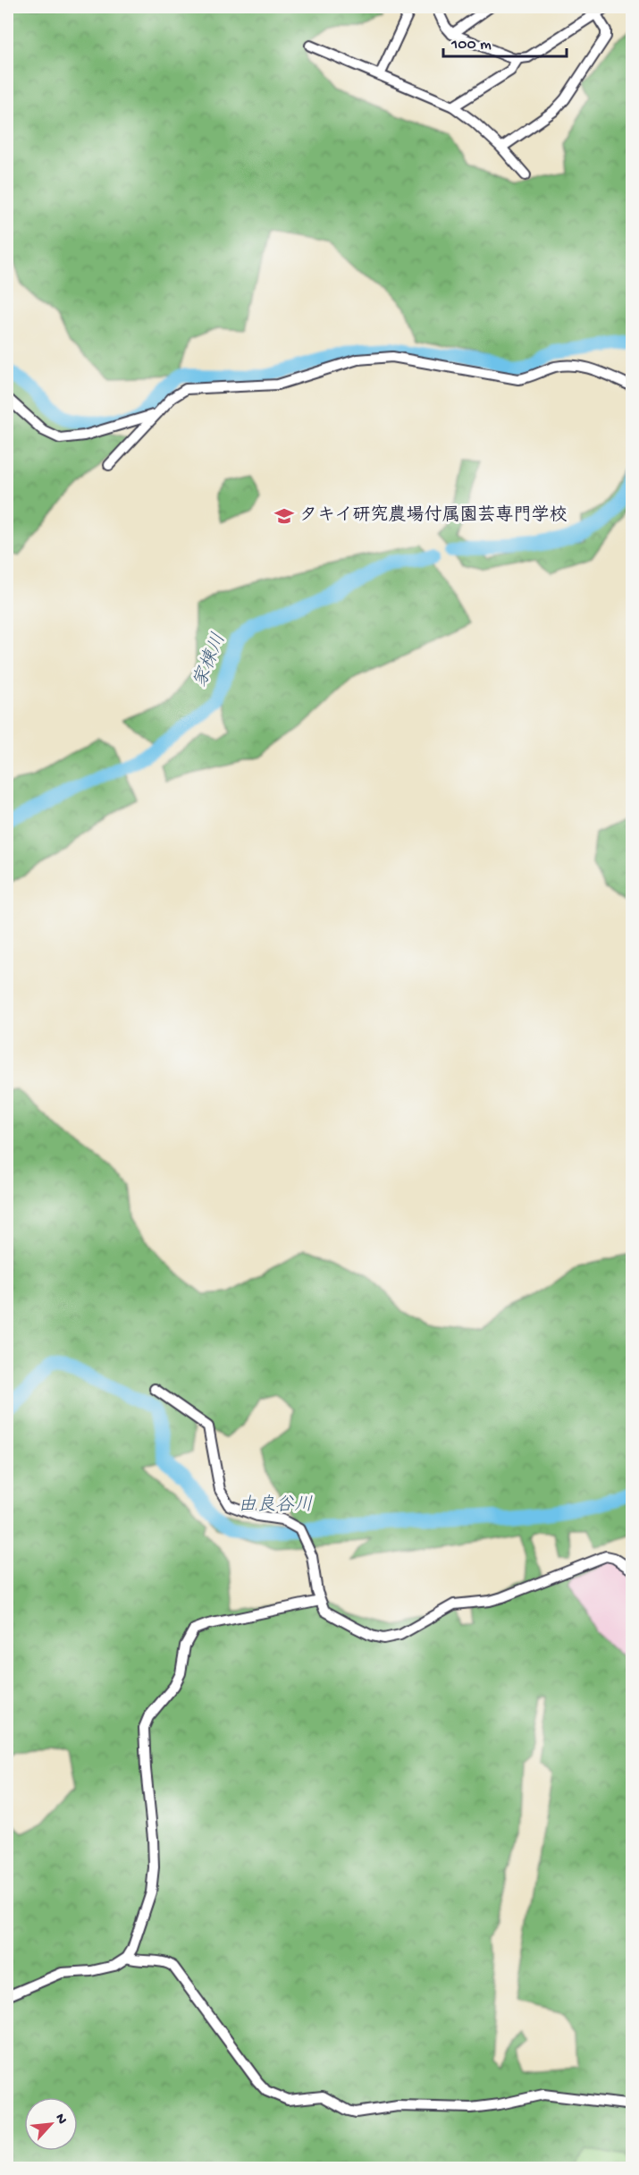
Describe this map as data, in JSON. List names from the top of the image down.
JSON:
{
  "water": ["家棟川", "由良谷川"],
  "places": {
    "school or university": ["タキイ研究農場付属園芸専門学校"]
  },
  "scale_bar": "100 m",
  "north": "top right"
}
